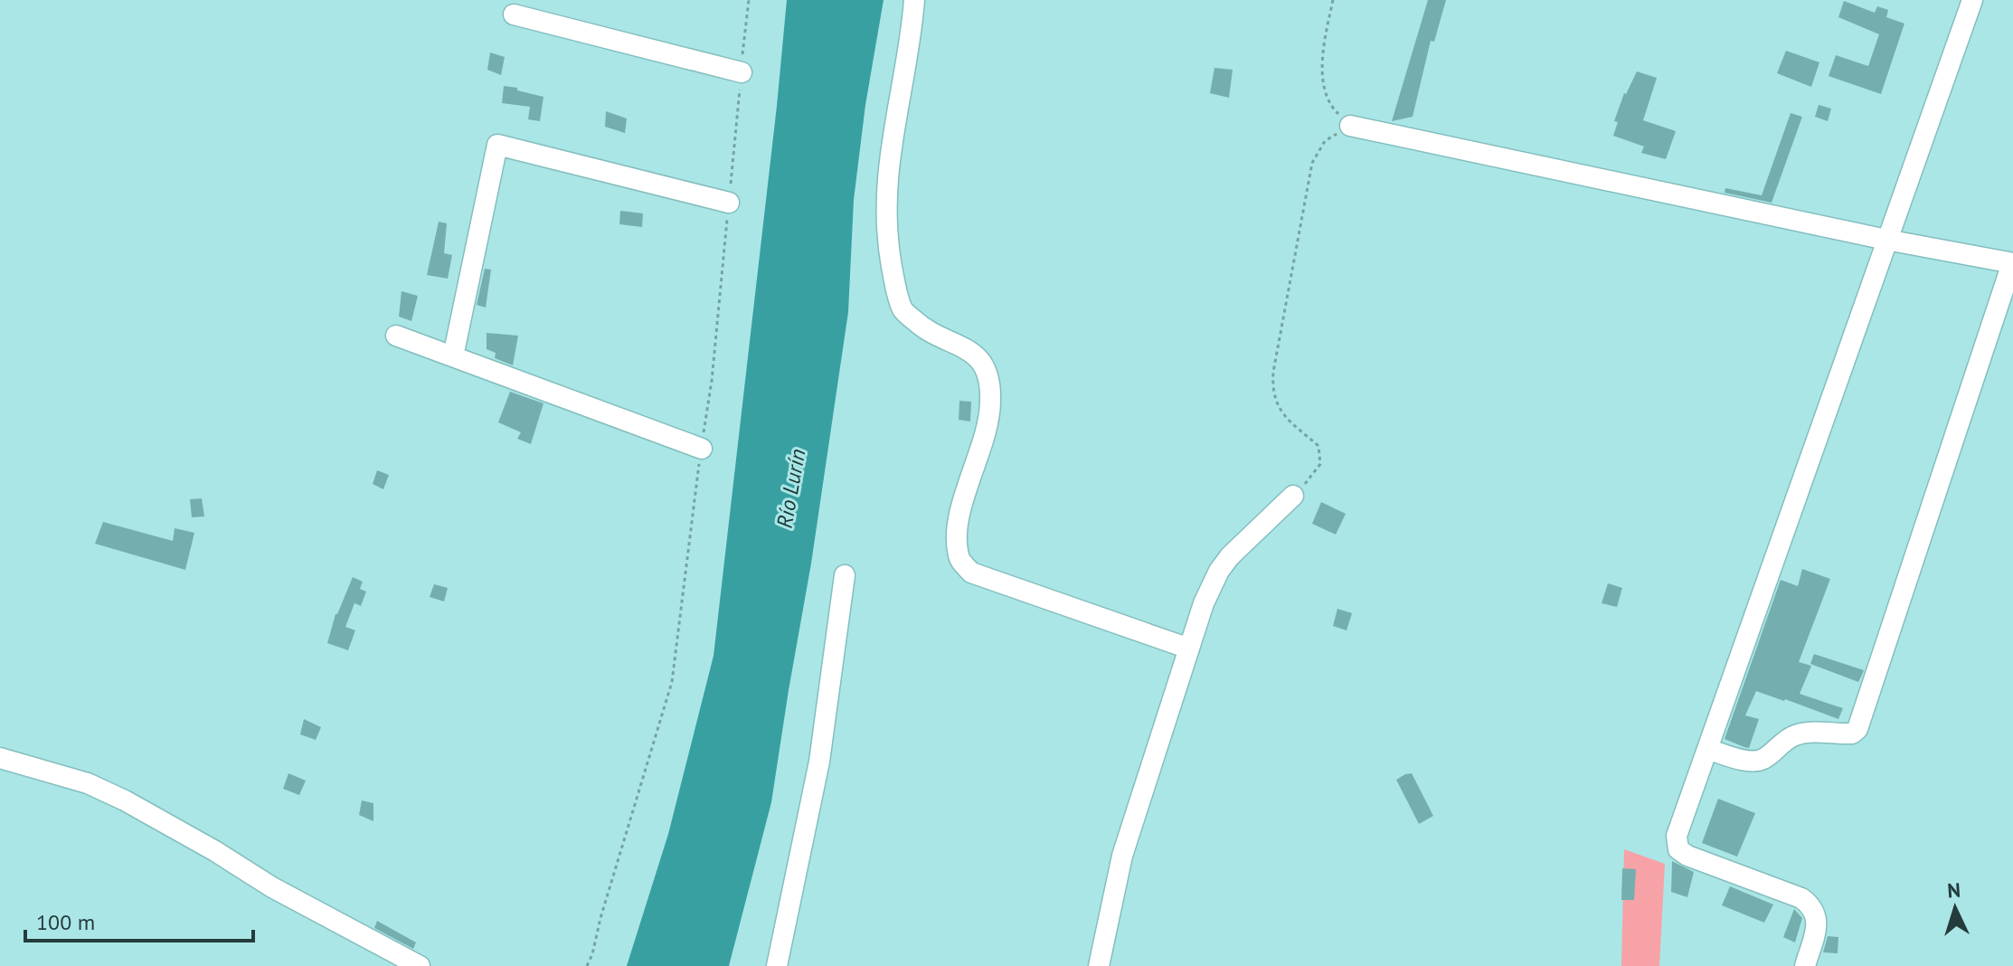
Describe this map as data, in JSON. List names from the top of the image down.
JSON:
{
  "water": ["Río Lurín"],
  "scale_bar": "100 m",
  "north": "top"
}
